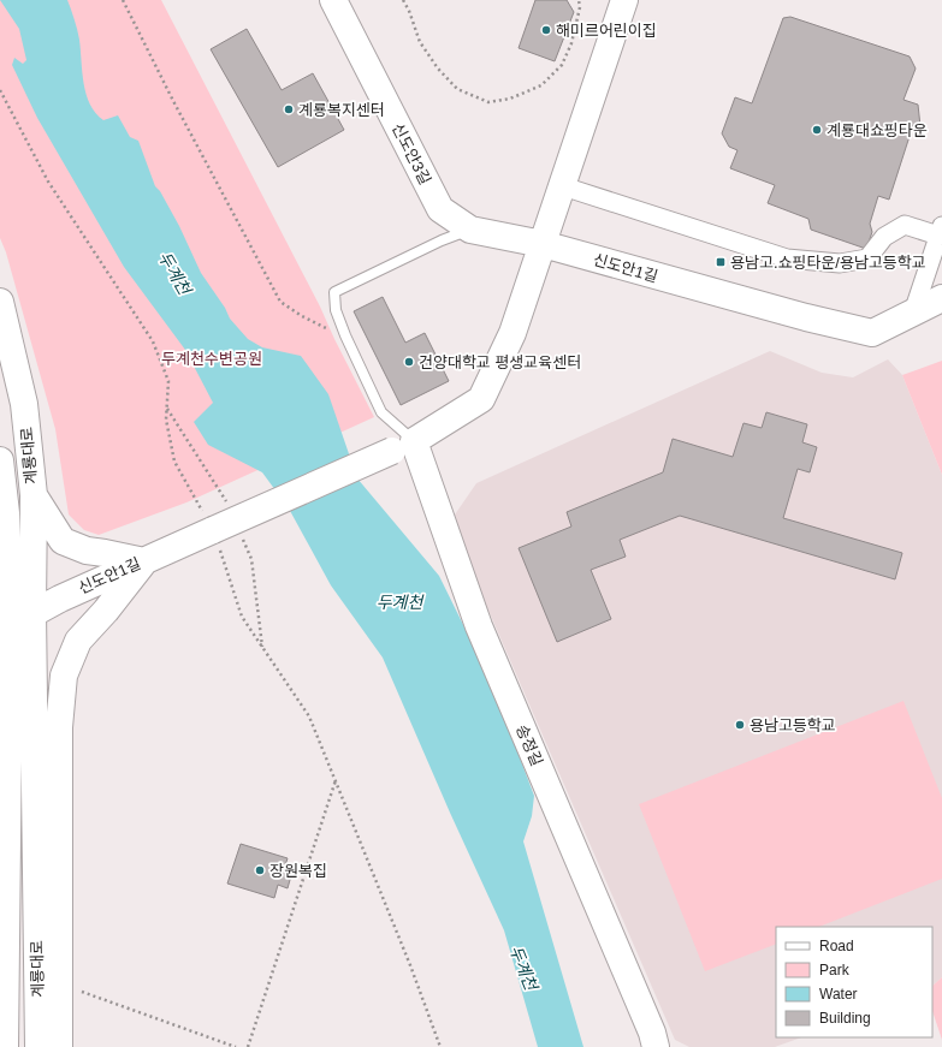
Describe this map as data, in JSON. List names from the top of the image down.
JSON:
{
  "streets": {
    "street": [
      "신도안3길",
      "신도안1길",
      "계룡대로",
      "송정길"
    ]
  },
  "crossings": [
    ["신도안3길", "신도안1길"],
    ["신도안1길", "계룡대로"],
    ["신도안1길", "송정길"]
  ],
  "water": ["두계천"],
  "parks": ["두계천수변공원"],
  "places": {
    "other": [
      "해미르어린이집",
      "계룡복지센터",
      "계룡대쇼핑타운",
      "건양대학교 평생교육센터",
      "용남고등학교",
      "장원복집"
    ],
    "transit": ["용남고.쇼핑타운/용남고등학교"]
  },
  "legend": [
    "Road",
    "Park",
    "Water",
    "Building"
  ]
}
